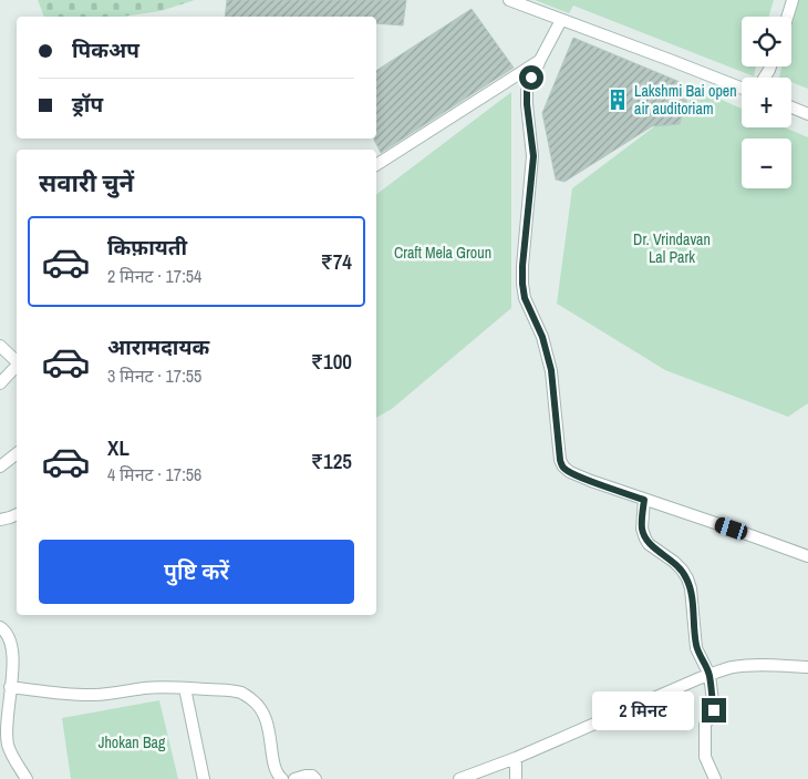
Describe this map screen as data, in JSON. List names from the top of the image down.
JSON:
{
  "parks": ["Dr. Vrindavan Lal Park", "Craft Mela Groun", "Jhokan Bag"],
  "places": {
    "building": ["Lakshmi Bai open air auditoriam"]
  },
  "page": {
    "map_buttons": ["+", "−"],
    "banner": ["पिकअप", "ड्रॉप"],
    "heading": "सवारी चुनें",
    "list": [
      {
        "name": "किफ़ायती",
        "note": "2 मिनट · 17:54",
        "value": "₹74"
      },
      {
        "name": "आरामदायक",
        "note": "3 मिनट · 17:55",
        "value": "₹100"
      },
      {
        "name": "XL",
        "note": "4 मिनट · 17:56",
        "value": "₹125"
      }
    ],
    "buttons": "पुष्टि करें",
    "bubble": "2 मिनट"
  }
}
